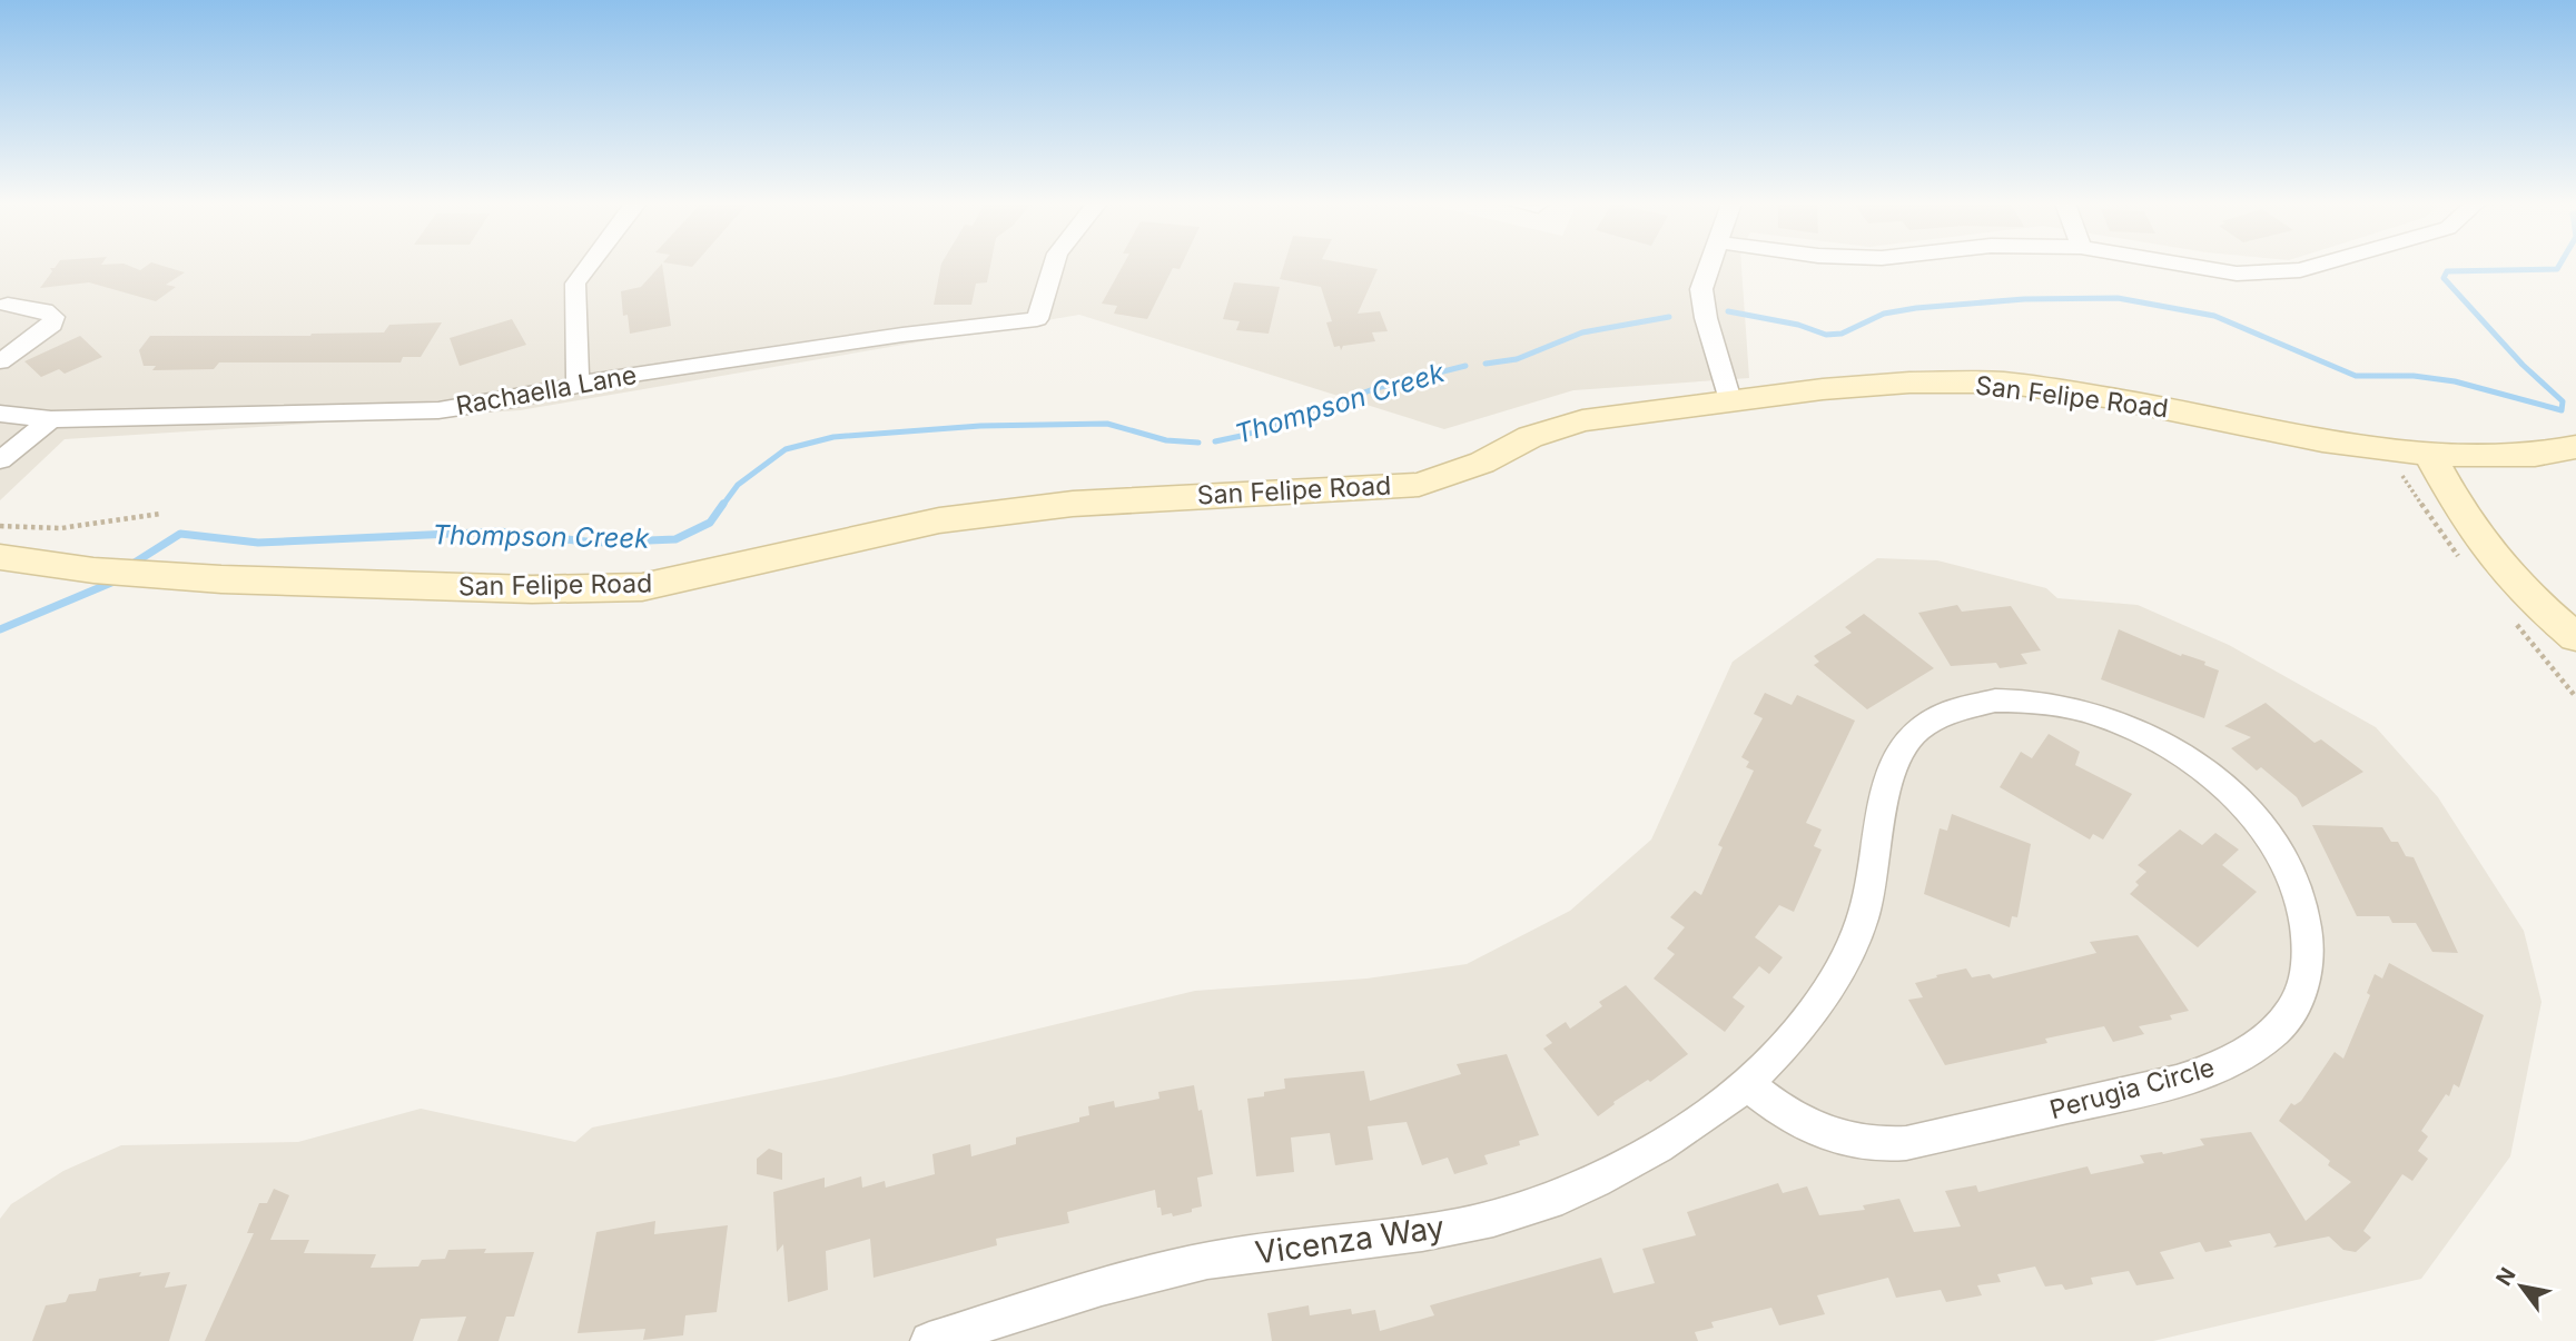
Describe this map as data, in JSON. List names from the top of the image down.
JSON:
{
  "streets": {
    "street": [
      "Rachaella Lane",
      "San Felipe Road",
      "Perugia Circle",
      "Vicenza Way"
    ]
  },
  "crossings": [
    ["Perugia Circle", "Vicenza Way"]
  ],
  "water": ["Thompson Creek"],
  "north": "top left"
}
